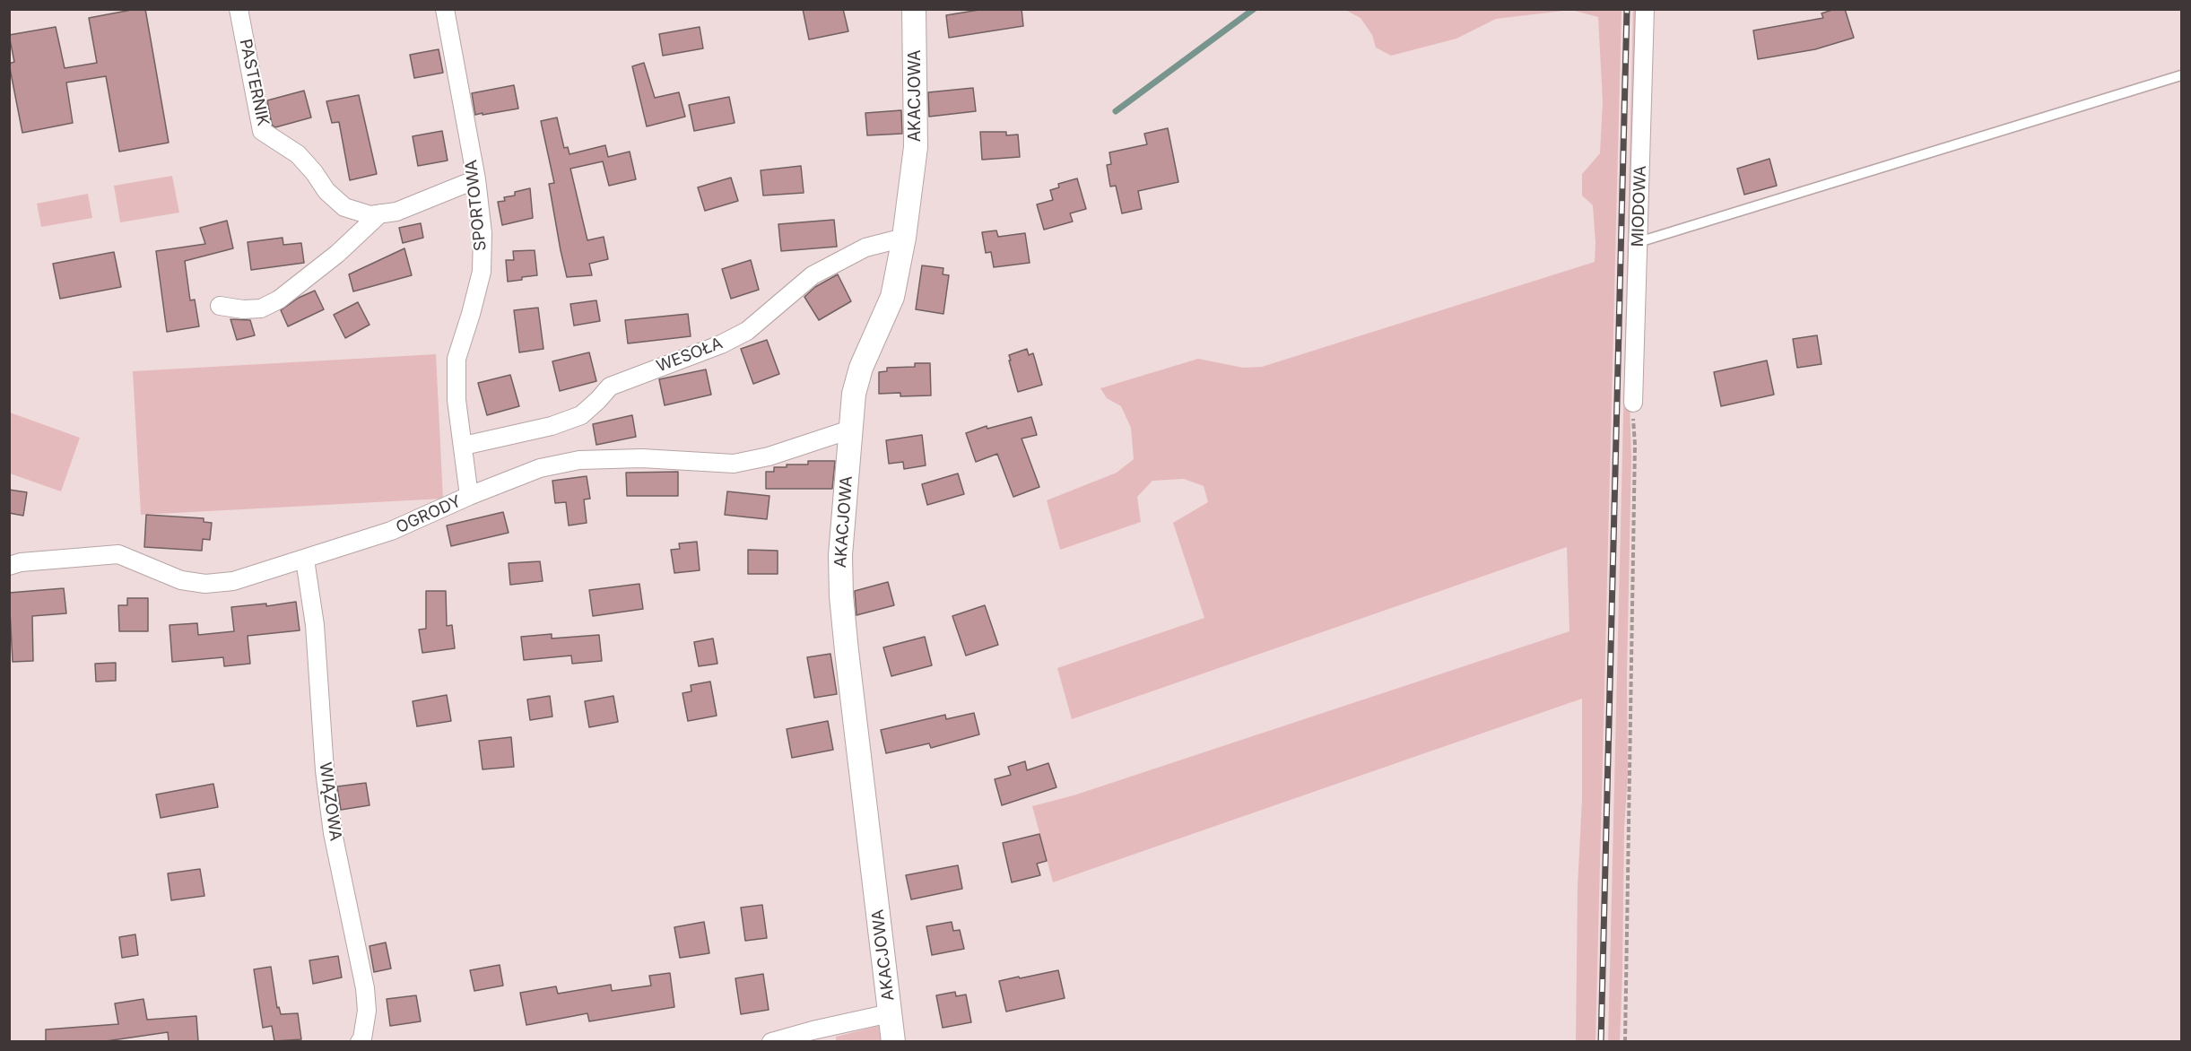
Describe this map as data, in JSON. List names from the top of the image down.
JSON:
{
  "streets": {
    "street": [
      "PASTERNIK",
      "AKACJOWA",
      "SPORTOWA",
      "MIODOWA",
      "WESOŁA",
      "OGRODY",
      "WIĄZOWA"
    ]
  },
  "crossings": [
    ["PASTERNIK", "SPORTOWA"],
    ["AKACJOWA", "WESOŁA"],
    ["AKACJOWA", "OGRODY"],
    ["SPORTOWA", "WESOŁA"],
    ["SPORTOWA", "OGRODY"],
    ["OGRODY", "WIĄZOWA"]
  ]
}
